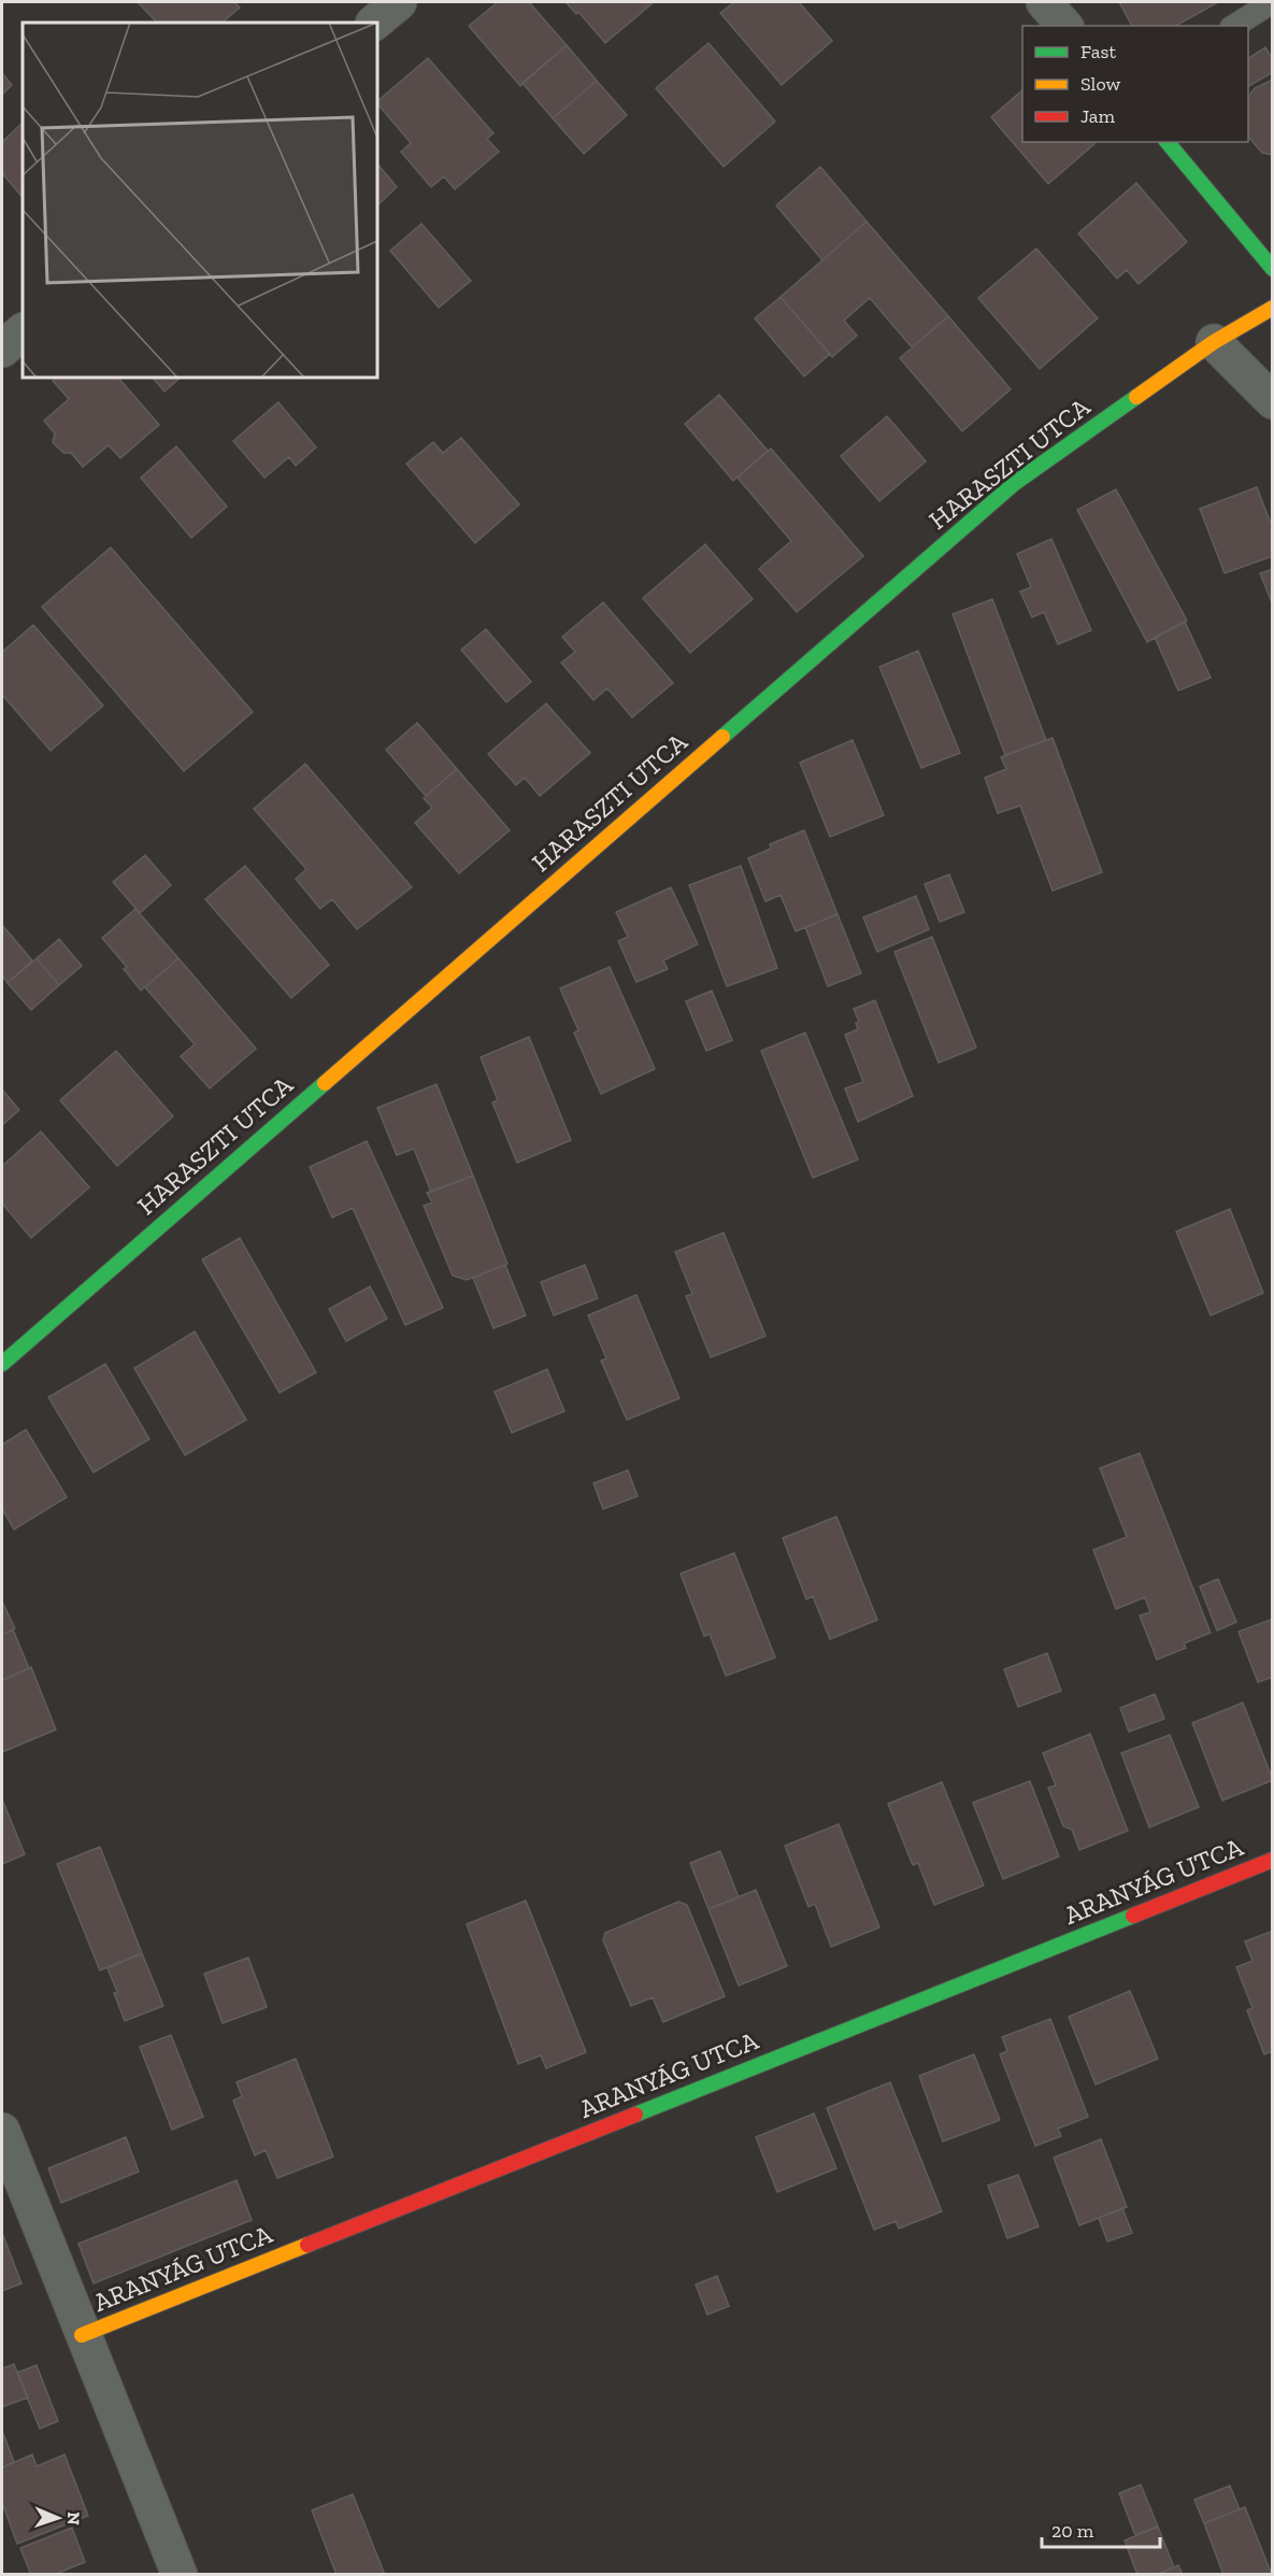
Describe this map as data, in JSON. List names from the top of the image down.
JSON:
{
  "streets": {
    "main road": ["HARASZTI UTCA", "ARANYÁG UTCA"]
  },
  "legend": ["Fast", "Slow", "Jam"],
  "scale_bar": "20 m",
  "north": "right"
}
